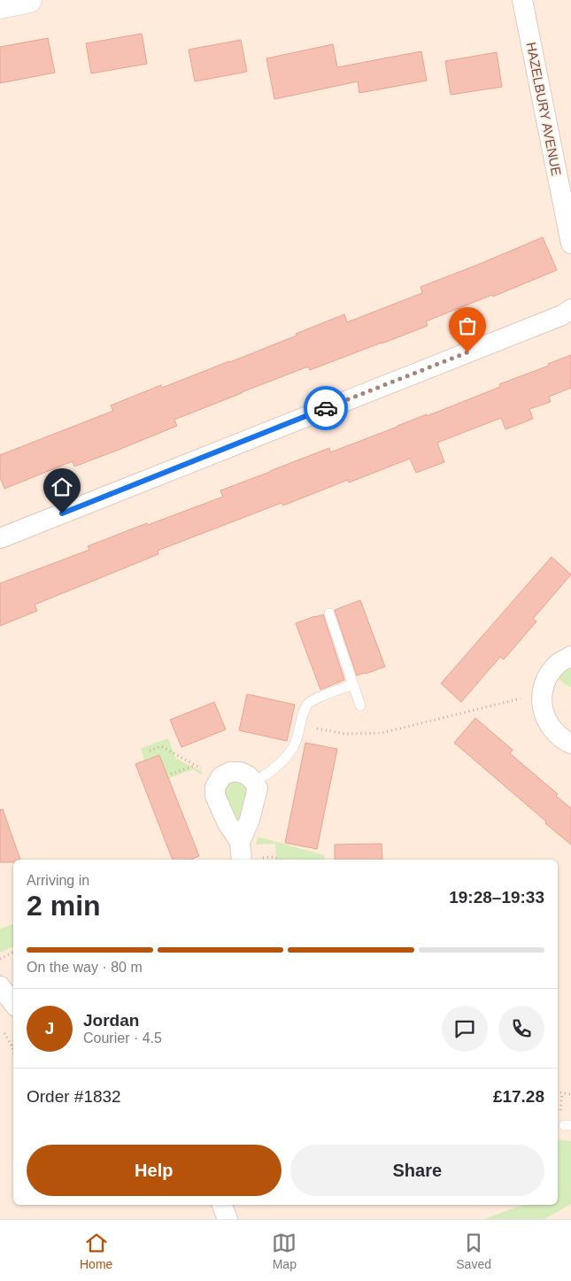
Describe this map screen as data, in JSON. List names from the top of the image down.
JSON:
{
  "streets": {
    "street": ["HAZELBURY AVENUE"]
  },
  "page": {
    "heading": ["2 min", "Arriving in", "19:28–19:33"],
    "panel": [
      "Jordan",
      "Courier · 4.5",
      "Order #1832",
      "£17.28"
    ],
    "bar": "On the way · 80 m",
    "round": "J",
    "buttons": ["Help", "Share"],
    "tabs": ["Home", "Map", "Saved"]
  }
}
